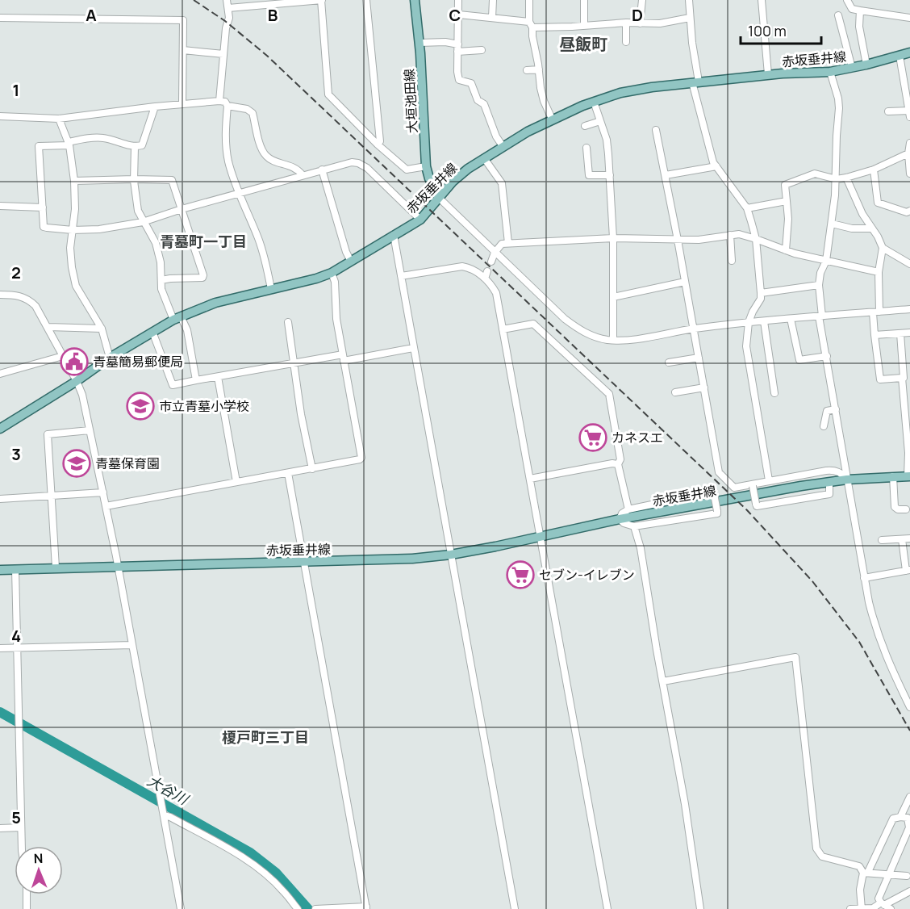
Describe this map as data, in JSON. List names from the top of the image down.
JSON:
{
  "streets": {
    "main road": ["赤坂垂井線", "大垣池田線"]
  },
  "crossings": [
    ["赤坂垂井線", "大垣池田線"]
  ],
  "districts": ["昼飯町", "青墓町一丁目", "榎戸町三丁目"],
  "water": ["大谷川"],
  "places": {
    "public building": ["青墓簡易郵便局"],
    "school or university": ["市立青墓小学校", "青墓保育園"],
    "supermarket": ["カネスエ", "セブン-イレブン"]
  },
  "scale_bar": "100 m",
  "north": "top",
  "grid": {
    "columns": [
      "A",
      "B",
      "C",
      "D"
    ],
    "rows": [
      "1",
      "2",
      "3",
      "4",
      "5"
    ]
  }
}
